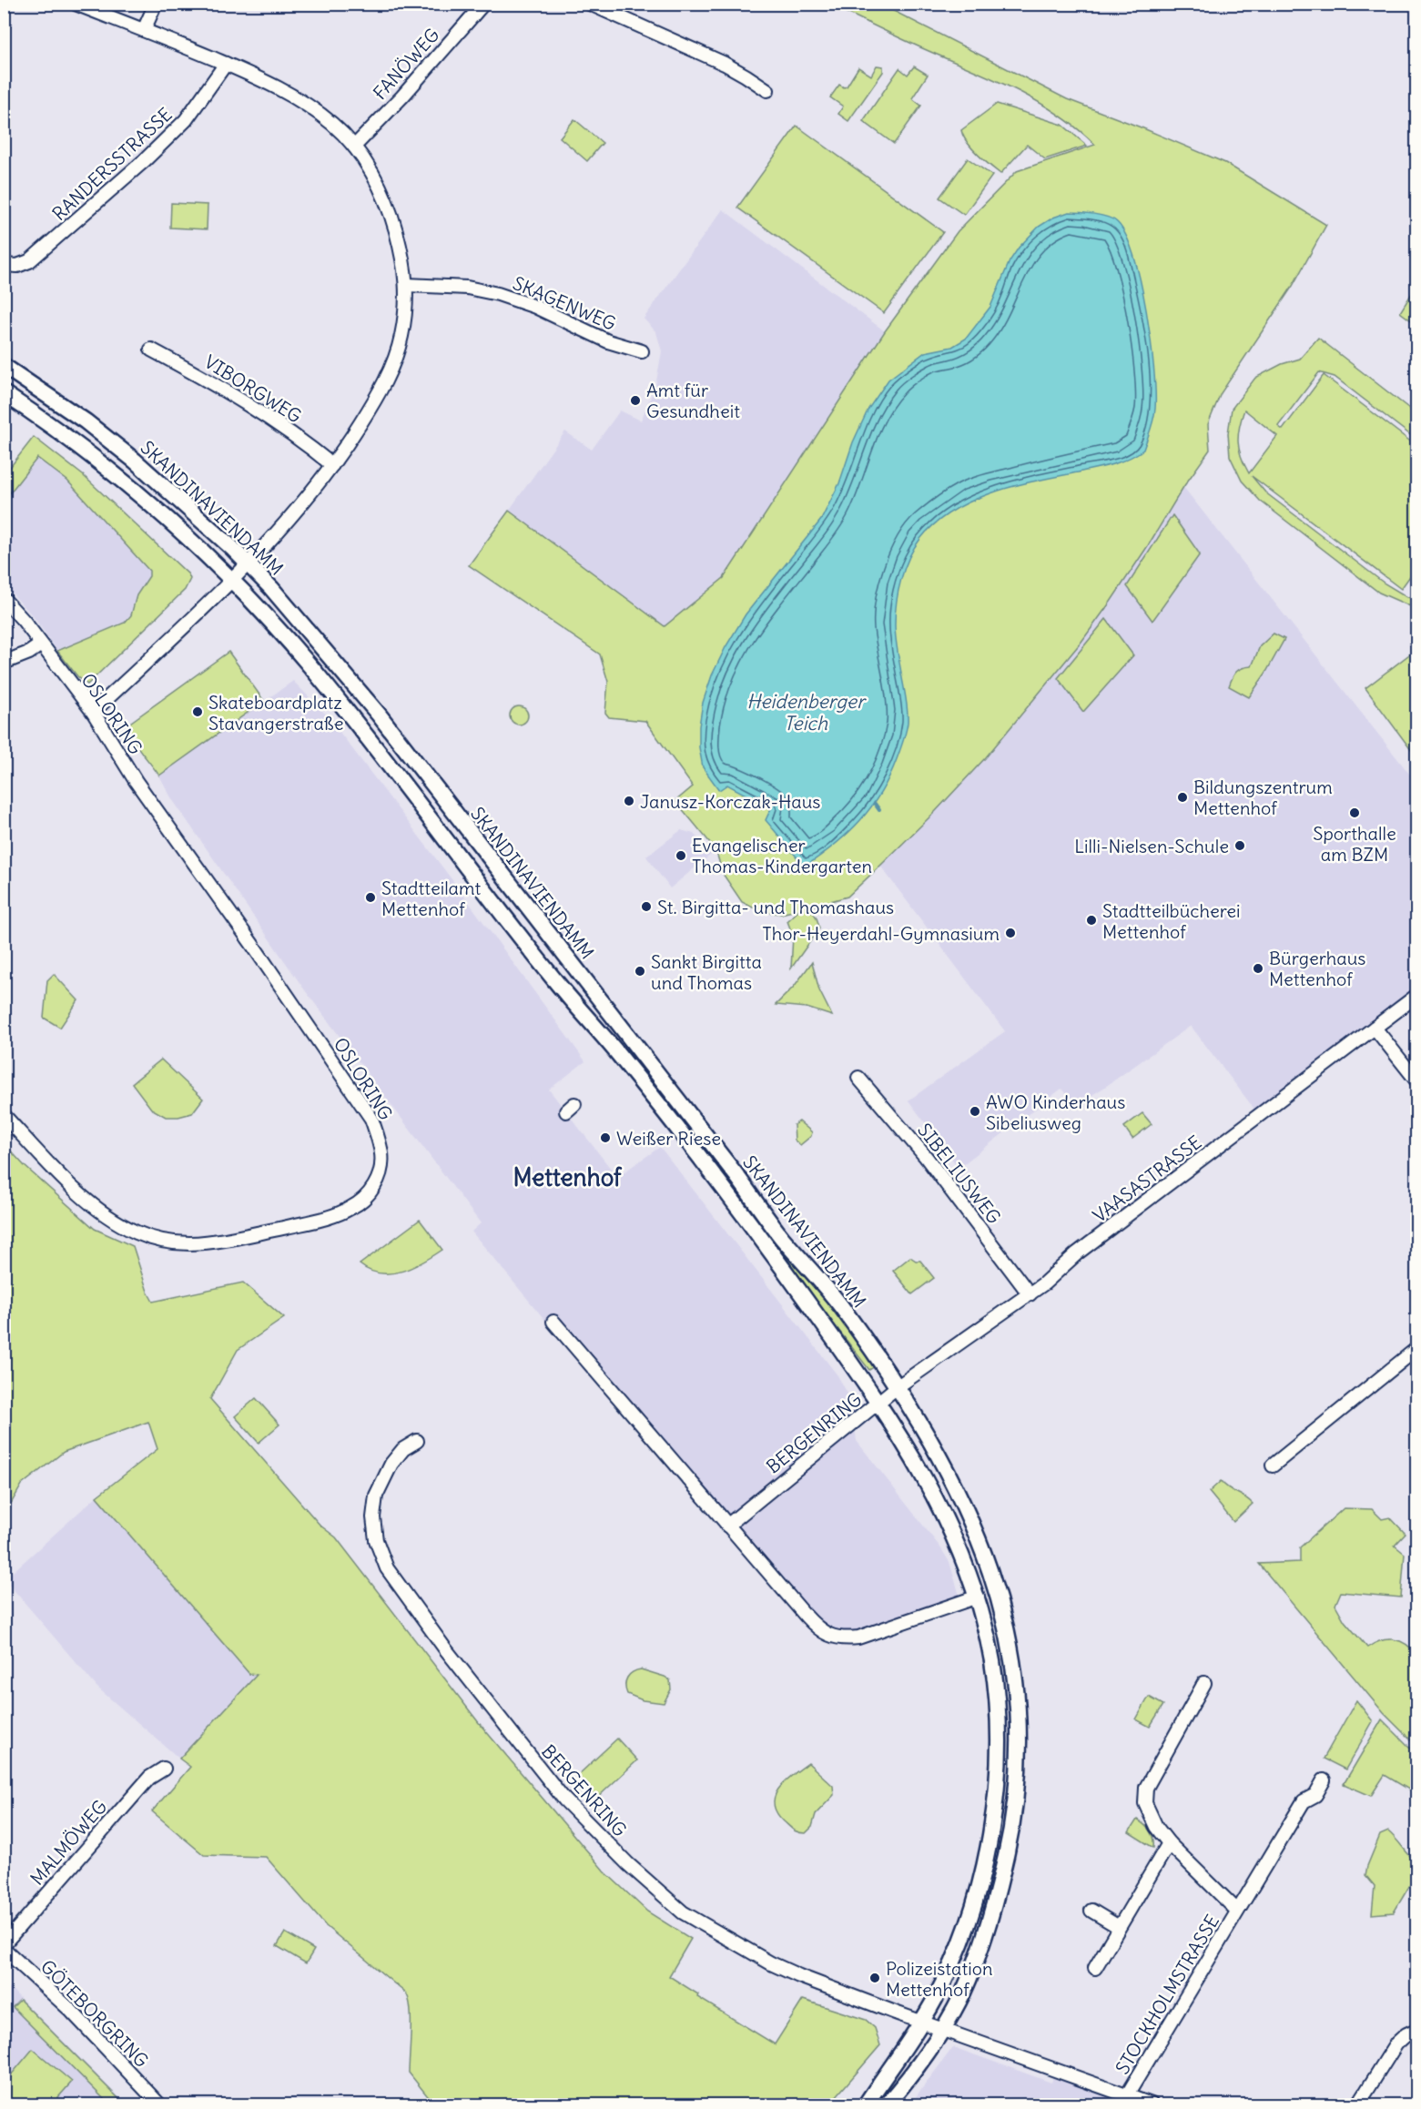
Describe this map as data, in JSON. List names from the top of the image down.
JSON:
{
  "streets": {
    "main road": ["SKANDINAVIENDAMM"],
    "street": [
      "FANÖWEG",
      "RANDERSSTRASSE",
      "SKAGENWEG",
      "VIBORGWEG",
      "OSLORING",
      "SIBELIUSWEG",
      "VAASASTRASSE",
      "BERGENRING",
      "MALMÖWEG",
      "STOCKHOLMSTRASSE",
      "GÖTEBORGRING"
    ]
  },
  "crossings": [
    ["SKANDINAVIENDAMM", "VAASASTRASSE"],
    ["SKANDINAVIENDAMM", "BERGENRING"],
    ["SKANDINAVIENDAMM", "STOCKHOLMSTRASSE"],
    ["SIBELIUSWEG", "VAASASTRASSE"],
    ["VAASASTRASSE", "BERGENRING"],
    ["BERGENRING", "STOCKHOLMSTRASSE"]
  ],
  "districts": ["Mettenhof"],
  "water": ["Heidenberger Teich"],
  "places": [
    "Amt für Gesundheit",
    "Skateboardplatz Stavangerstraße",
    "Bildungszentrum Mettenhof",
    "Janusz-Korczak-Haus",
    "Sporthalle am BZM",
    "Lilli-Nielsen-Schule",
    "Evangelischer Thomas-Kindergarten",
    "Stadtteilamt Mettenhof",
    "St. Birgitta- und Thomashaus",
    "Stadtteilbücherei Mettenhof",
    "Thor-Heyerdahl-Gymnasium",
    "Bürgerhaus Mettenhof",
    "Sankt Birgitta und Thomas",
    "AWO Kinderhaus Sibeliusweg",
    "Weißer Riese",
    "Polizeistation Mettenhof"
  ]
}
